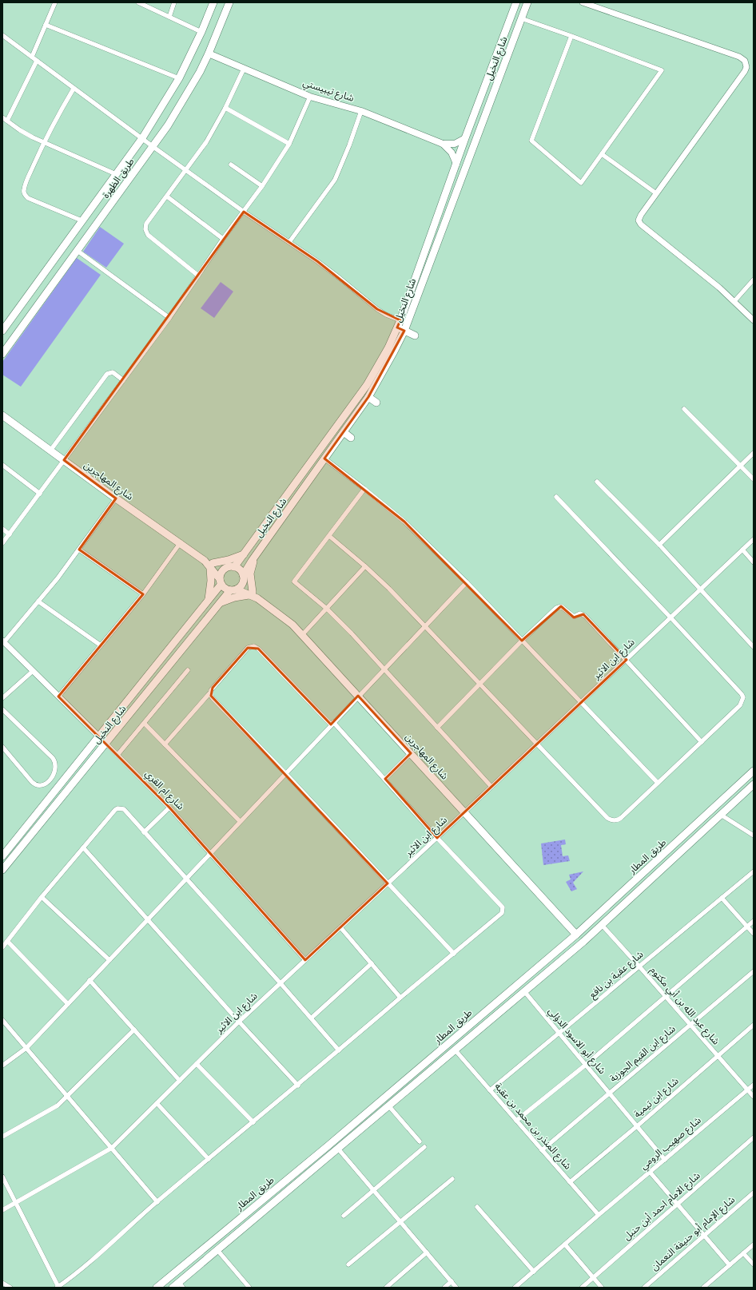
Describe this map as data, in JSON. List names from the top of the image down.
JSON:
{
  "streets": {
    "main road": [
      "شارع النخيل",
      "شارع تيبيستي",
      "طريق الظهرة",
      "شارع المهاجرين",
      "طريق المطار"
    ],
    "street": [
      "شارع ابن الاثير",
      "شارع ام القري",
      "شارع عقبة بن نافع",
      "شارع عبد الله بن أبي مكتوم",
      "شارع أبو الاسود الدؤلي",
      "شارع ابن القيم الجوزية",
      "شارع ابن تيمية",
      "شارع المنذر بن محمد بن عقبة",
      "شارع صهيب الرومي",
      "شارع الامام احمد أبن حنبل",
      "شارع الإمام أبو حنيفة النعمان"
    ]
  },
  "crossings": [
    ["شارع النخيل", "شارع المهاجرين"],
    ["شارع النخيل", "شارع ام القري"],
    ["شارع تيبيستي", "طريق الظهرة"],
    ["شارع المهاجرين", "شارع ابن الاثير"],
    ["شارع المهاجرين", "طريق المطار"],
    ["شارع ابن الاثير", "شارع ام القري"],
    ["طريق المطار", "شارع عبد الله بن أبي مكتوم"],
    ["طريق المطار", "شارع أبو الاسود الدؤلي"],
    ["طريق المطار", "شارع المنذر بن محمد بن عقبة"],
    ["شارع عقبة بن نافع", "شارع عبد الله بن أبي مكتوم"],
    ["شارع عقبة بن نافع", "شارع أبو الاسود الدؤلي"],
    ["شارع عقبة بن نافع", "شارع المنذر بن محمد بن عقبة"],
    ["شارع عبد الله بن أبي مكتوم", "شارع ابن القيم الجوزية"],
    ["شارع عبد الله بن أبي مكتوم", "شارع ابن تيمية"],
    ["شارع عبد الله بن أبي مكتوم", "شارع صهيب الرومي"],
    ["شارع أبو الاسود الدؤلي", "شارع ابن القيم الجوزية"],
    ["شارع أبو الاسود الدؤلي", "شارع ابن تيمية"],
    ["شارع أبو الاسود الدؤلي", "شارع صهيب الرومي"],
    ["شارع ابن القيم الجوزية", "شارع المنذر بن محمد بن عقبة"],
    ["شارع ابن تيمية", "شارع المنذر بن محمد بن عقبة"],
    ["شارع المنذر بن محمد بن عقبة", "شارع صهيب الرومي"]
  ]
}
